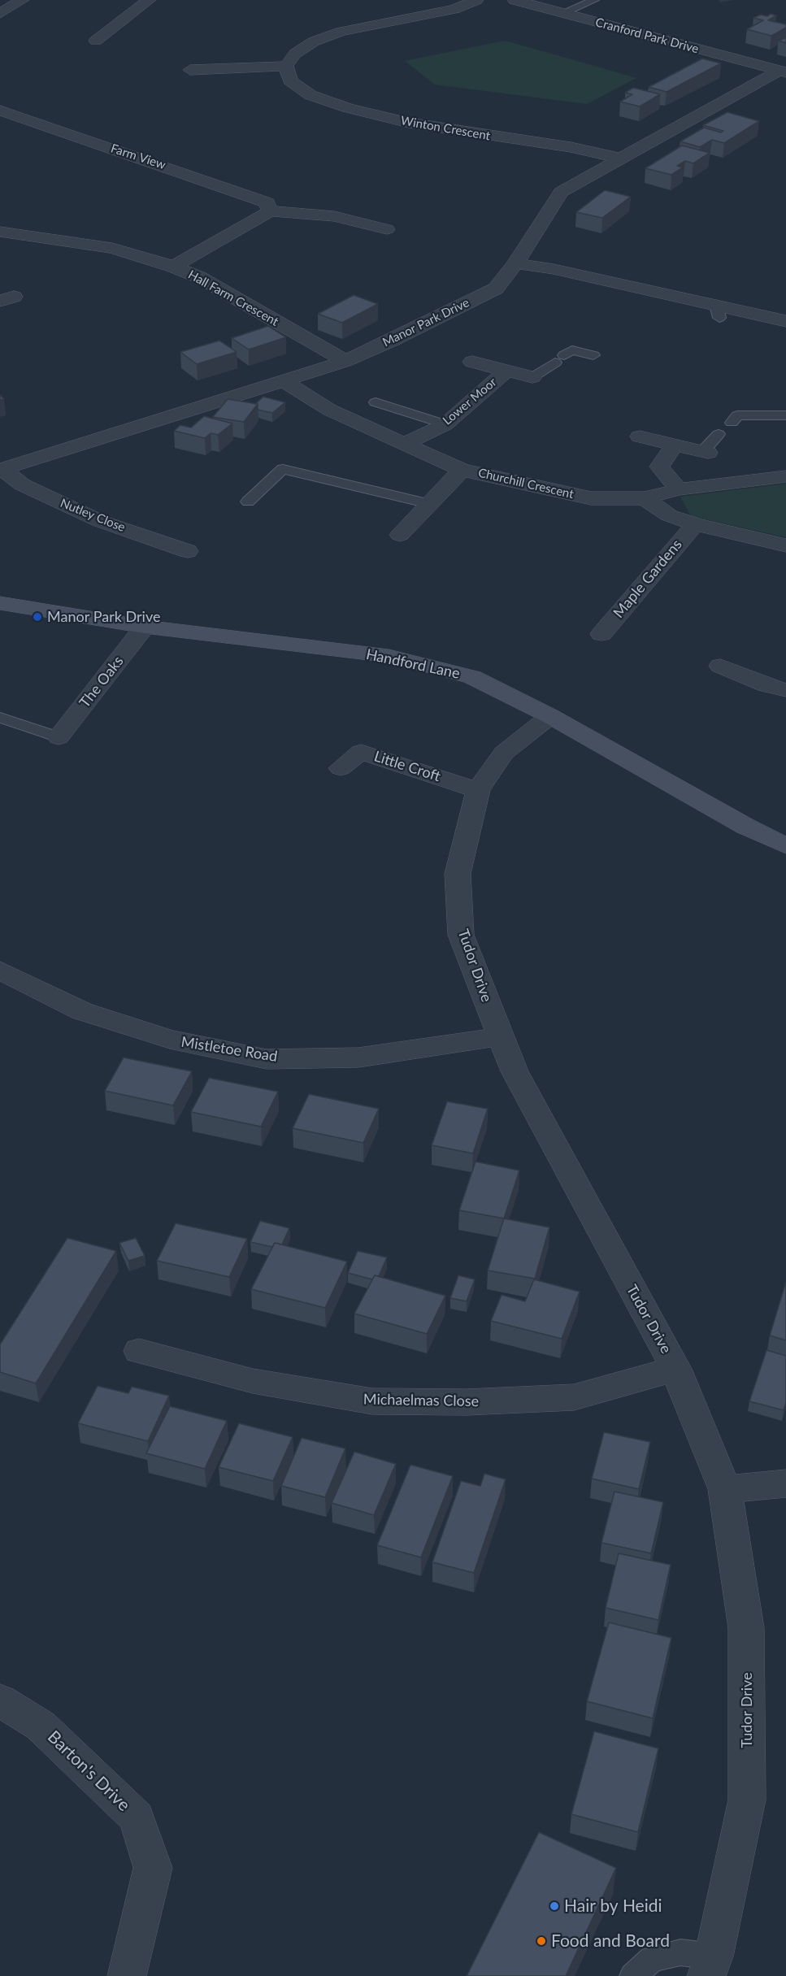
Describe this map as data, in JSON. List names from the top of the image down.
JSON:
{
  "streets": {
    "street": [
      "Cranford Park Drive",
      "Winton Crescent",
      "Farm View",
      "Hall Farm Crescent",
      "Manor Park Drive",
      "Lower Moor",
      "Churchill Crescent",
      "Nutley Close",
      "Maple Gardens",
      "Handford Lane",
      "The Oaks",
      "Little Croft",
      "Tudor Drive",
      "Mistletoe Road",
      "Michaelmas Close",
      "Barton's Drive"
    ]
  },
  "crossings": [
    ["Cranford Park Drive", "Manor Park Drive"],
    ["Winton Crescent", "Manor Park Drive"],
    ["Hall Farm Crescent", "Manor Park Drive"],
    ["Manor Park Drive", "Churchill Crescent"],
    ["Manor Park Drive", "Nutley Close"],
    ["Lower Moor", "Churchill Crescent"],
    ["Churchill Crescent", "Maple Gardens"],
    ["Handford Lane", "The Oaks"],
    ["Handford Lane", "Tudor Drive"],
    ["Little Croft", "Tudor Drive"],
    ["Tudor Drive", "Mistletoe Road"],
    ["Tudor Drive", "Michaelmas Close"]
  ],
  "places": ["Manor Park Drive", "Hair by Heidi", "Food and Board"]
}
